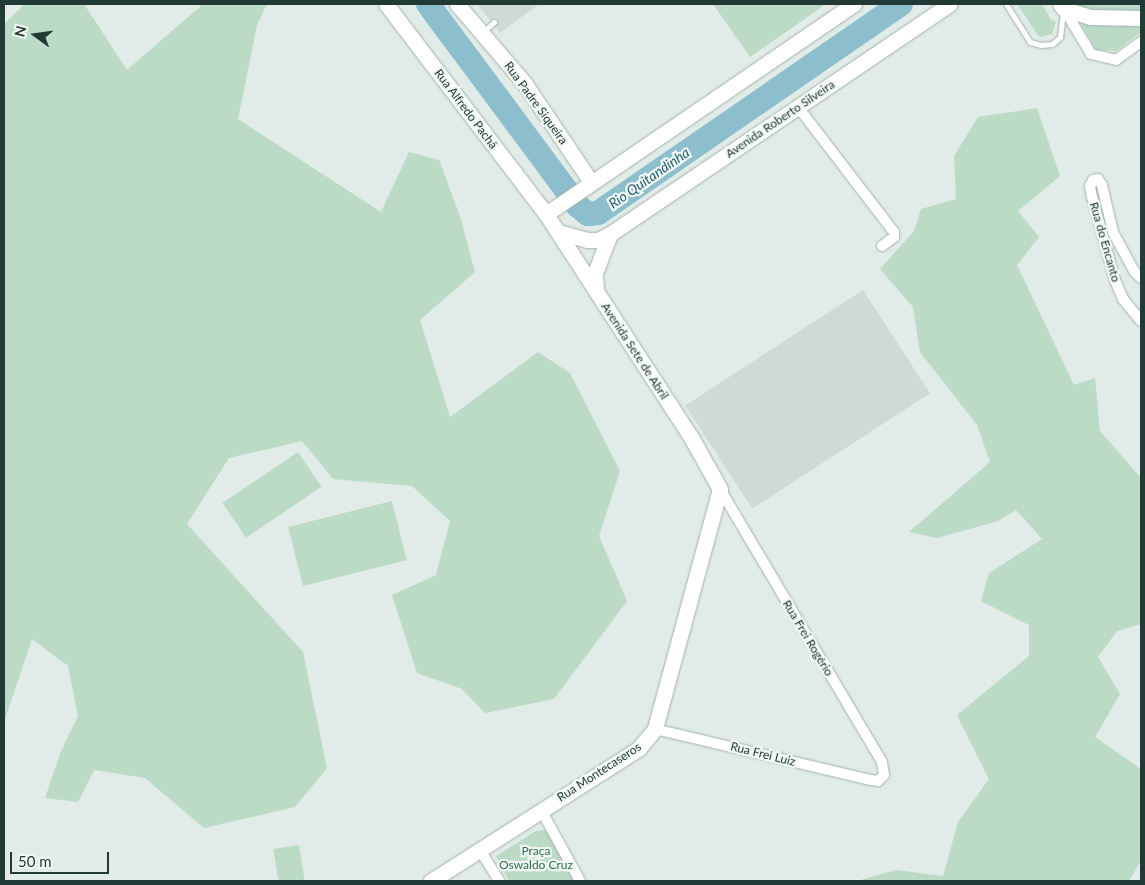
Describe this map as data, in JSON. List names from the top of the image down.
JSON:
{
  "streets": {
    "main road": [
      "Rua Padre Siqueira",
      "Rua Alfredo Pachá",
      "Avenida Roberto Silveira",
      "Avenida Sete de Abril",
      "Rua Montecaseros"
    ],
    "street": ["Rua do Encanto", "Rua Frei Rogério", "Rua Frei Luiz"]
  },
  "crossings": [
    ["Rua Alfredo Pachá", "Avenida Sete de Abril"],
    ["Avenida Roberto Silveira", "Avenida Sete de Abril"],
    ["Avenida Sete de Abril", "Rua Frei Rogério"],
    ["Avenida Sete de Abril", "Rua Montecaseros"],
    ["Rua Frei Rogério", "Rua Frei Luiz"],
    ["Rua Frei Rogério", "Rua Montecaseros"],
    ["Rua Frei Luiz", "Rua Montecaseros"]
  ],
  "water": ["Rio Quitandinha"],
  "parks": ["Praça Oswaldo Cruz"],
  "scale_bar": "50 m",
  "north": "left"
}
